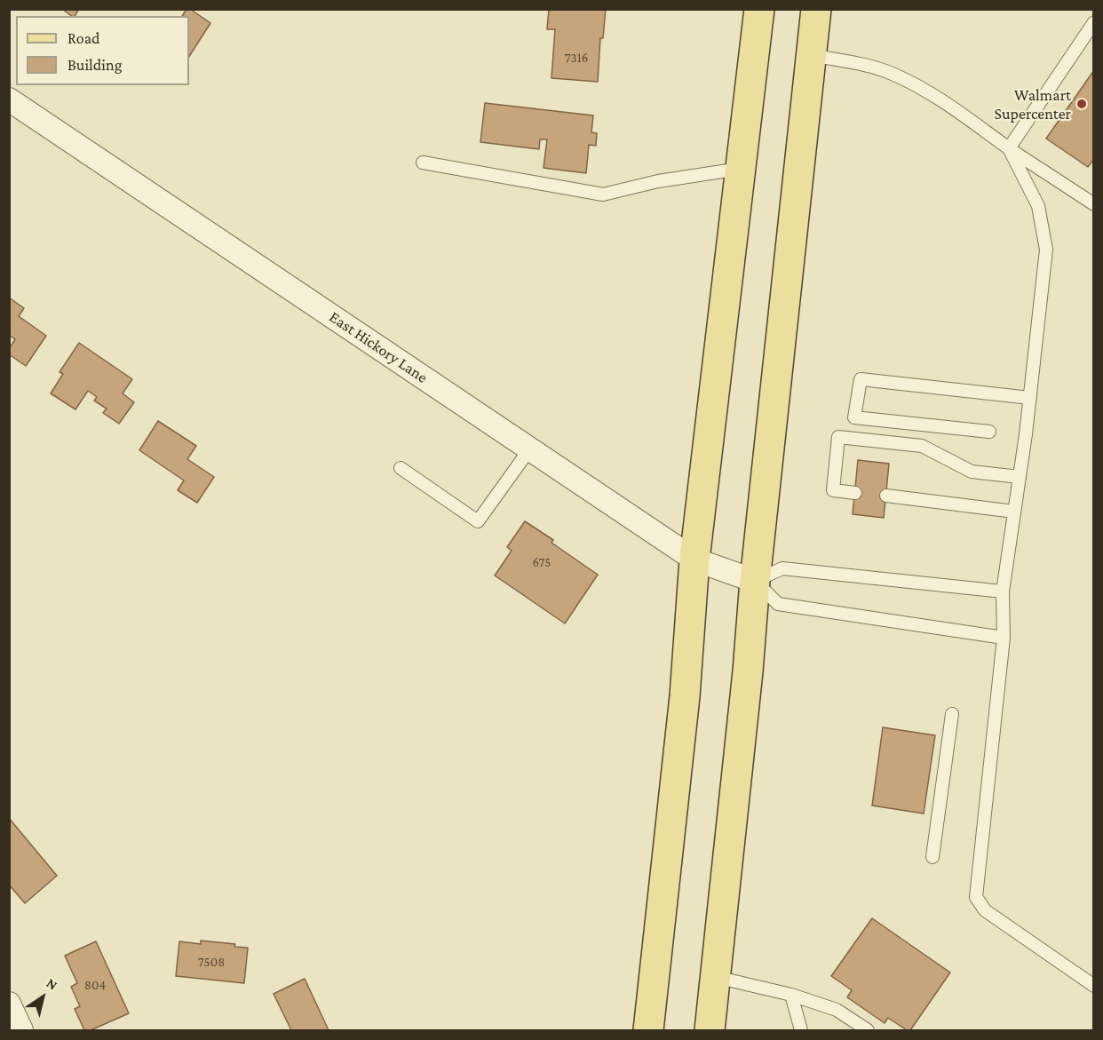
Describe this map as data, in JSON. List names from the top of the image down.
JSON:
{
  "streets": {
    "street": ["East Hickory Lane"]
  },
  "places": ["Walmart Supercenter"],
  "house_numbers": [
    "7316",
    "675",
    "7508",
    "804"
  ],
  "legend": ["Road", "Building"],
  "north": "top right"
}
